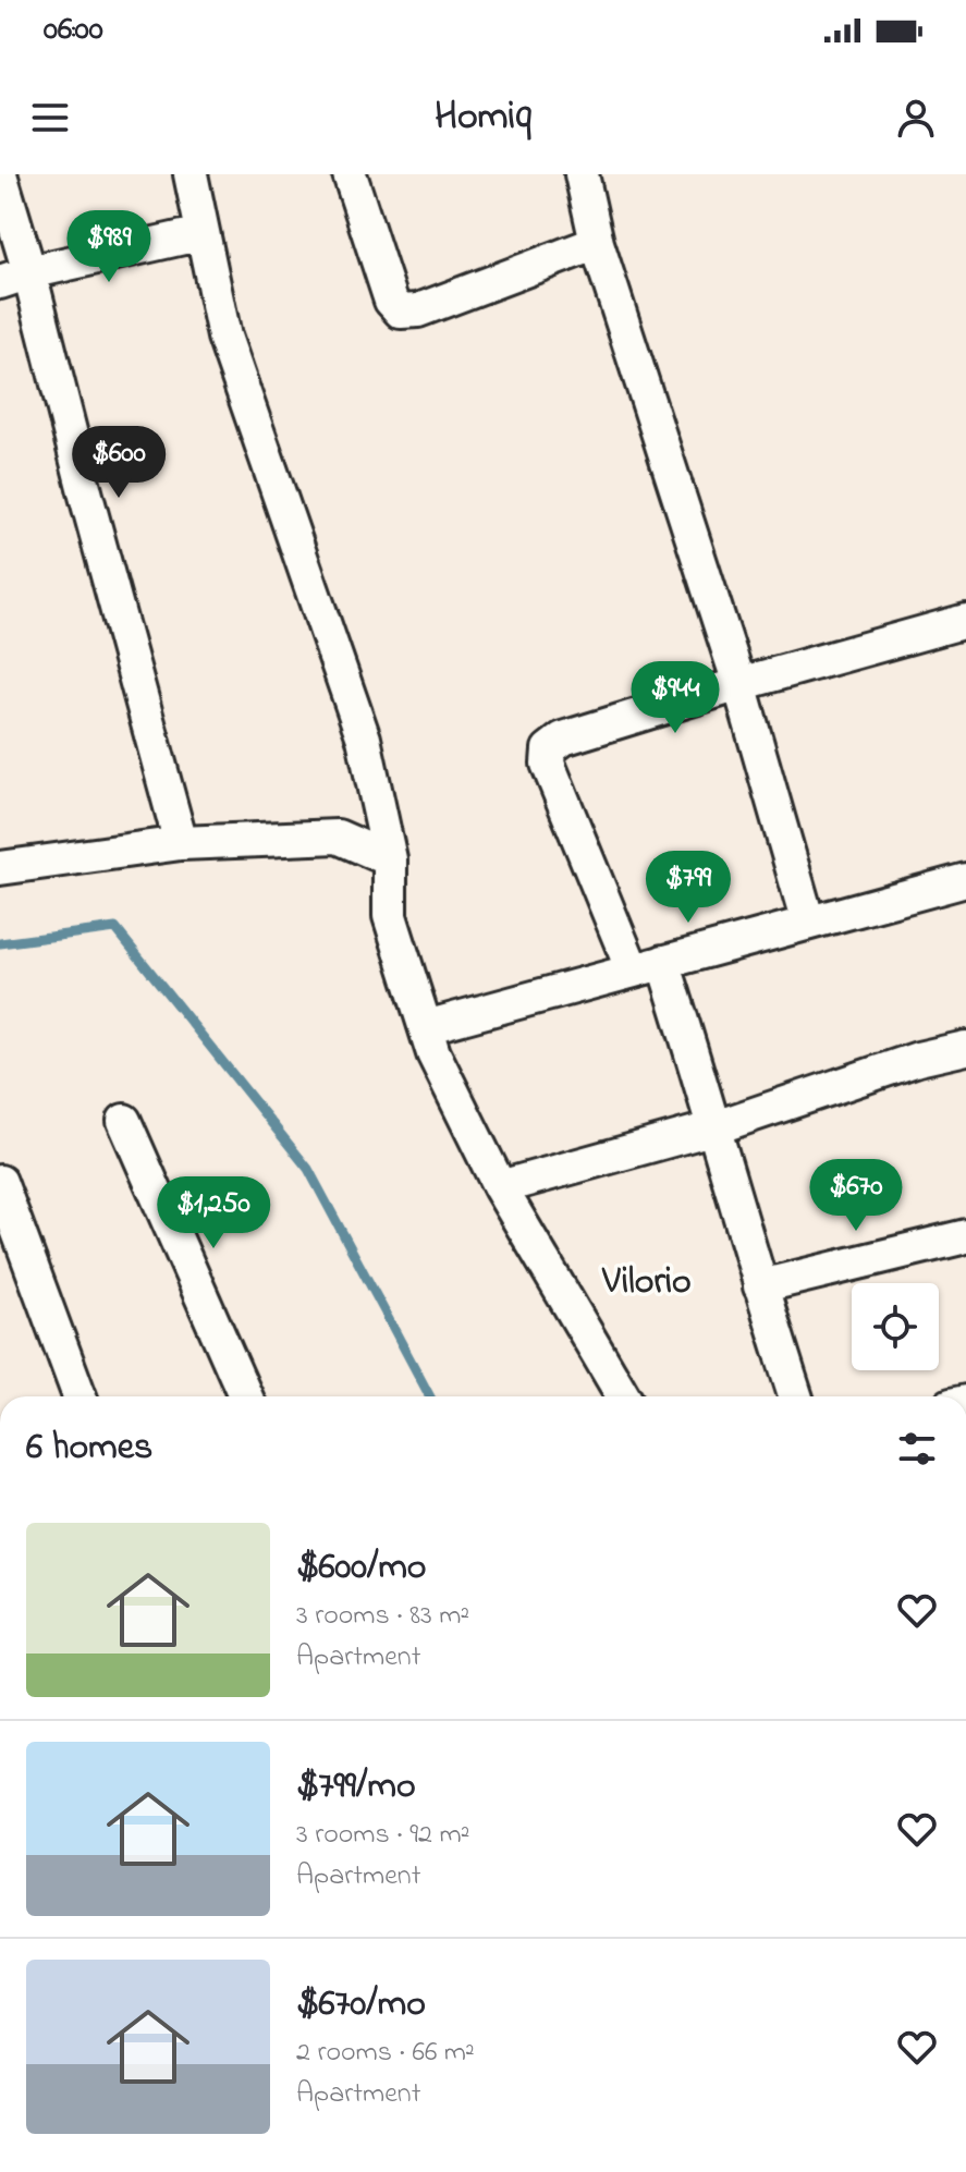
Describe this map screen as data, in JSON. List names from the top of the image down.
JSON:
{
  "districts": ["Vilorio"],
  "page": {
    "status": "06:00",
    "header": "Homiq",
    "price": [
      "$989",
      "$600",
      "$944",
      "$799",
      "$670",
      "$1,250"
    ],
    "heading": "6 homes",
    "list": [
      {
        "name": "$600/mo",
        "note": "3 rooms · 83 m² · Apartment"
      },
      {
        "name": "$799/mo",
        "note": "3 rooms · 92 m² · Apartment"
      },
      {
        "name": "$670/mo",
        "note": "2 rooms · 66 m² · Apartment"
      }
    ]
  }
}
